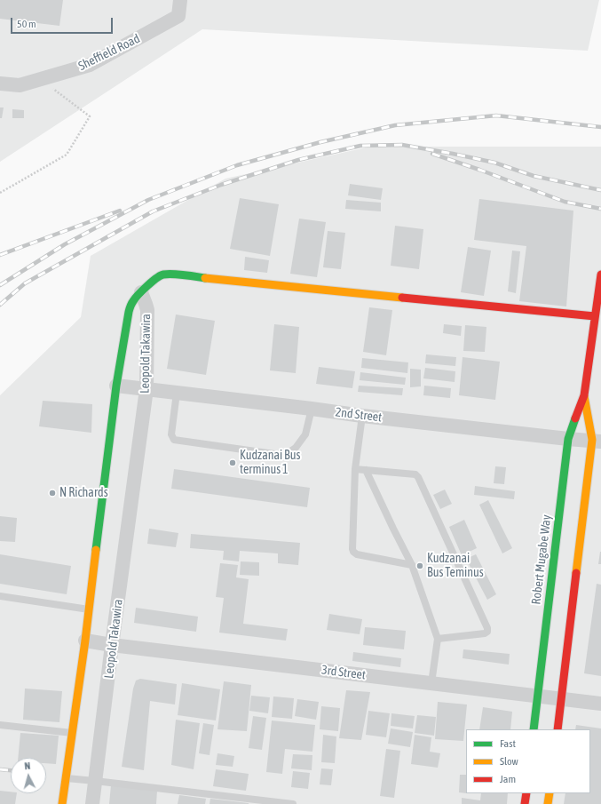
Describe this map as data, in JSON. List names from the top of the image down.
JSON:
{
  "streets": {
    "street": [
      "Sheffield Road",
      "Leopold Takawira",
      "2nd Street",
      "Robert Mugabe Way",
      "3rd Street"
    ]
  },
  "crossings": [
    ["Leopold Takawira", "2nd Street"],
    ["Leopold Takawira", "3rd Street"],
    ["2nd Street", "Robert Mugabe Way"],
    ["Robert Mugabe Way", "3rd Street"]
  ],
  "places": ["Kudzanai Bus terminus 1", "N Richards", "Kudzanai Bus Teminus"],
  "legend": ["Fast", "Slow", "Jam"],
  "scale_bar": "50 m",
  "north": "top"
}
